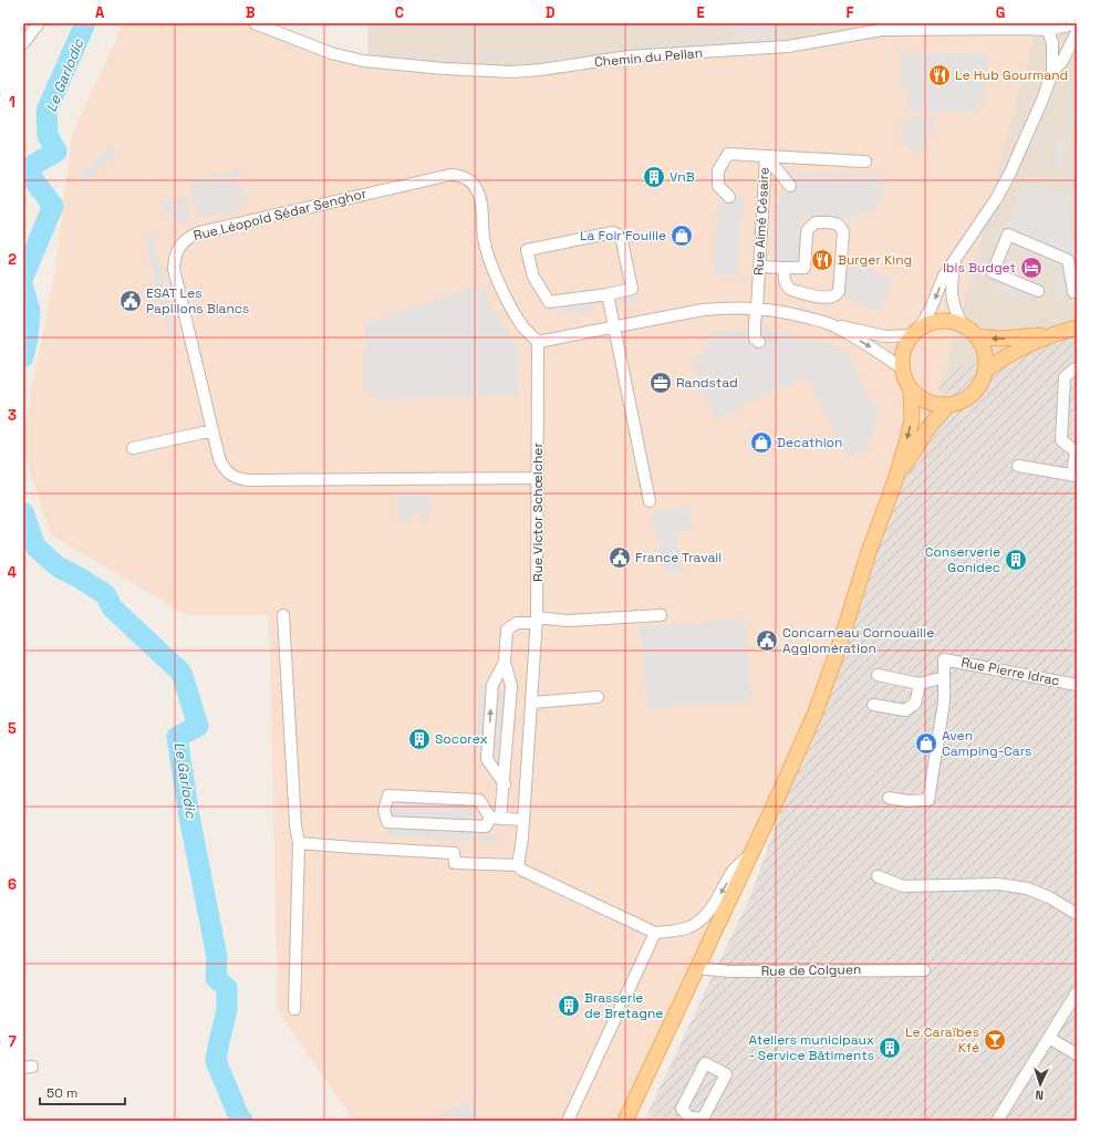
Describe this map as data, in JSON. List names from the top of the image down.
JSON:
{
  "streets": {
    "street": [
      "Chemin du Pellan",
      "Rue Léopold Sédar Senghor",
      "Rue Aimé Césaire",
      "Rue Victor Schœlcher",
      "Rue Pierre Idrac",
      "Rue de Colguen"
    ]
  },
  "crossings": [
    ["Rue Léopold Sédar Senghor", "Rue Victor Schœlcher"]
  ],
  "water": ["Le Garlodic"],
  "places": {
    "restaurant": ["Le Hub Gourmand", "Burger King"],
    "building": [
      "VnB",
      "Conserverie Gonidec",
      "Socorex",
      "Brasserie de Bretagne",
      "Ateliers municipaux - Service Bâtiments"
    ],
    "shop": ["La Foir'Fouille", "Decathlon", "Aven Camping-Cars"],
    "hotel": ["Ibis Budget"],
    "public building": ["ESAT Les Papillons Blancs", "France Travail", "Concarneau Cornouaille Agglomération"],
    "office": ["Randstad"],
    "bar": ["Le Caraïbes Kfé"]
  },
  "scale_bar": "50 m",
  "north": "bottom",
  "grid": {
    "columns": [
      "A",
      "B",
      "C",
      "D",
      "E",
      "F",
      "G"
    ],
    "rows": [
      "1",
      "2",
      "3",
      "4",
      "5",
      "6",
      "7"
    ]
  }
}
